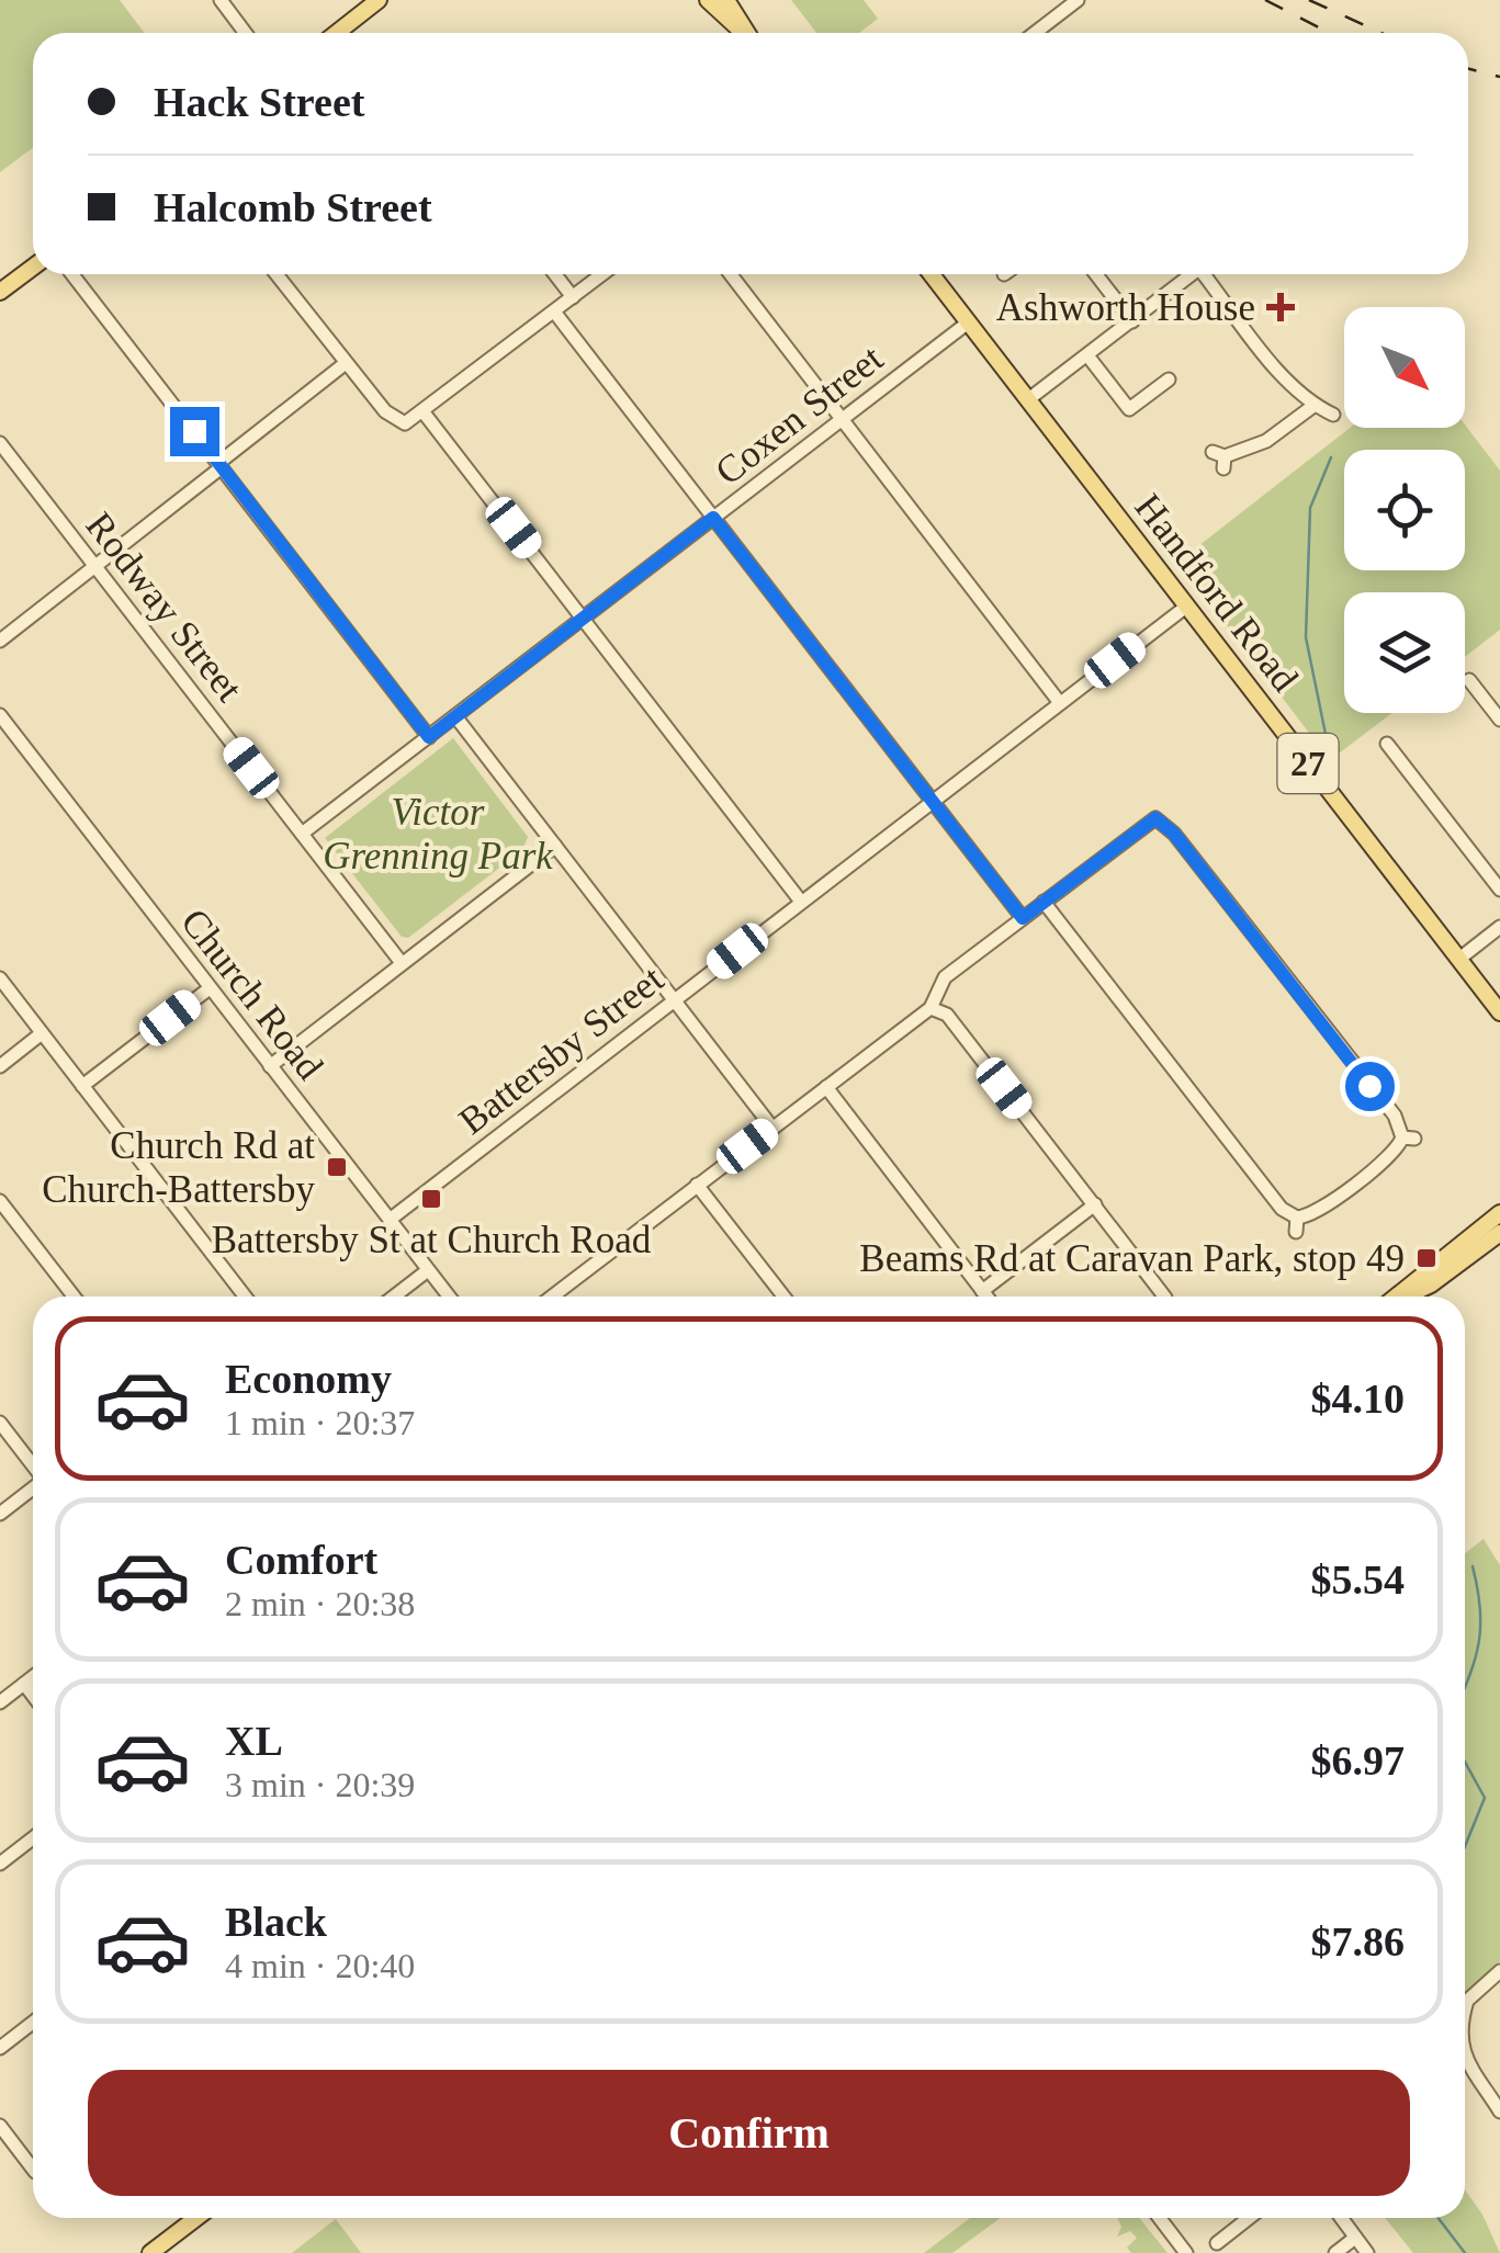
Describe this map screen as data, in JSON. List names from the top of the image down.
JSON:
{
  "streets": {
    "main road": ["Handford Road", "27"],
    "street": [
      "Coxen Street",
      "Rodway Street",
      "Church Road",
      "Battersby Street"
    ]
  },
  "crossings": [
    ["Coxen Street", "Handford Road"],
    ["Coxen Street", "Rodway Street"],
    ["Handford Road", "Battersby Street"],
    ["Church Road", "Battersby Street"]
  ],
  "parks": ["Victor Grenning Park"],
  "places": {
    "health": ["Ashworth House"],
    "transit": ["Church Rd at Church-Battersby", "Battersby St at Church Road", "Beams Rd at Caravan Park, stop 49"]
  },
  "north": "bottom right",
  "page": {
    "banner": ["Hack Street", "Halcomb Street"],
    "list": [
      {
        "name": "Economy",
        "note": "1 min · 20:37",
        "value": "$4.10"
      },
      {
        "name": "Comfort",
        "note": "2 min · 20:38",
        "value": "$5.54"
      },
      {
        "name": "XL",
        "note": "3 min · 20:39",
        "value": "$6.97"
      },
      {
        "name": "Black",
        "note": "4 min · 20:40",
        "value": "$7.86"
      }
    ],
    "buttons": "Confirm"
  }
}
